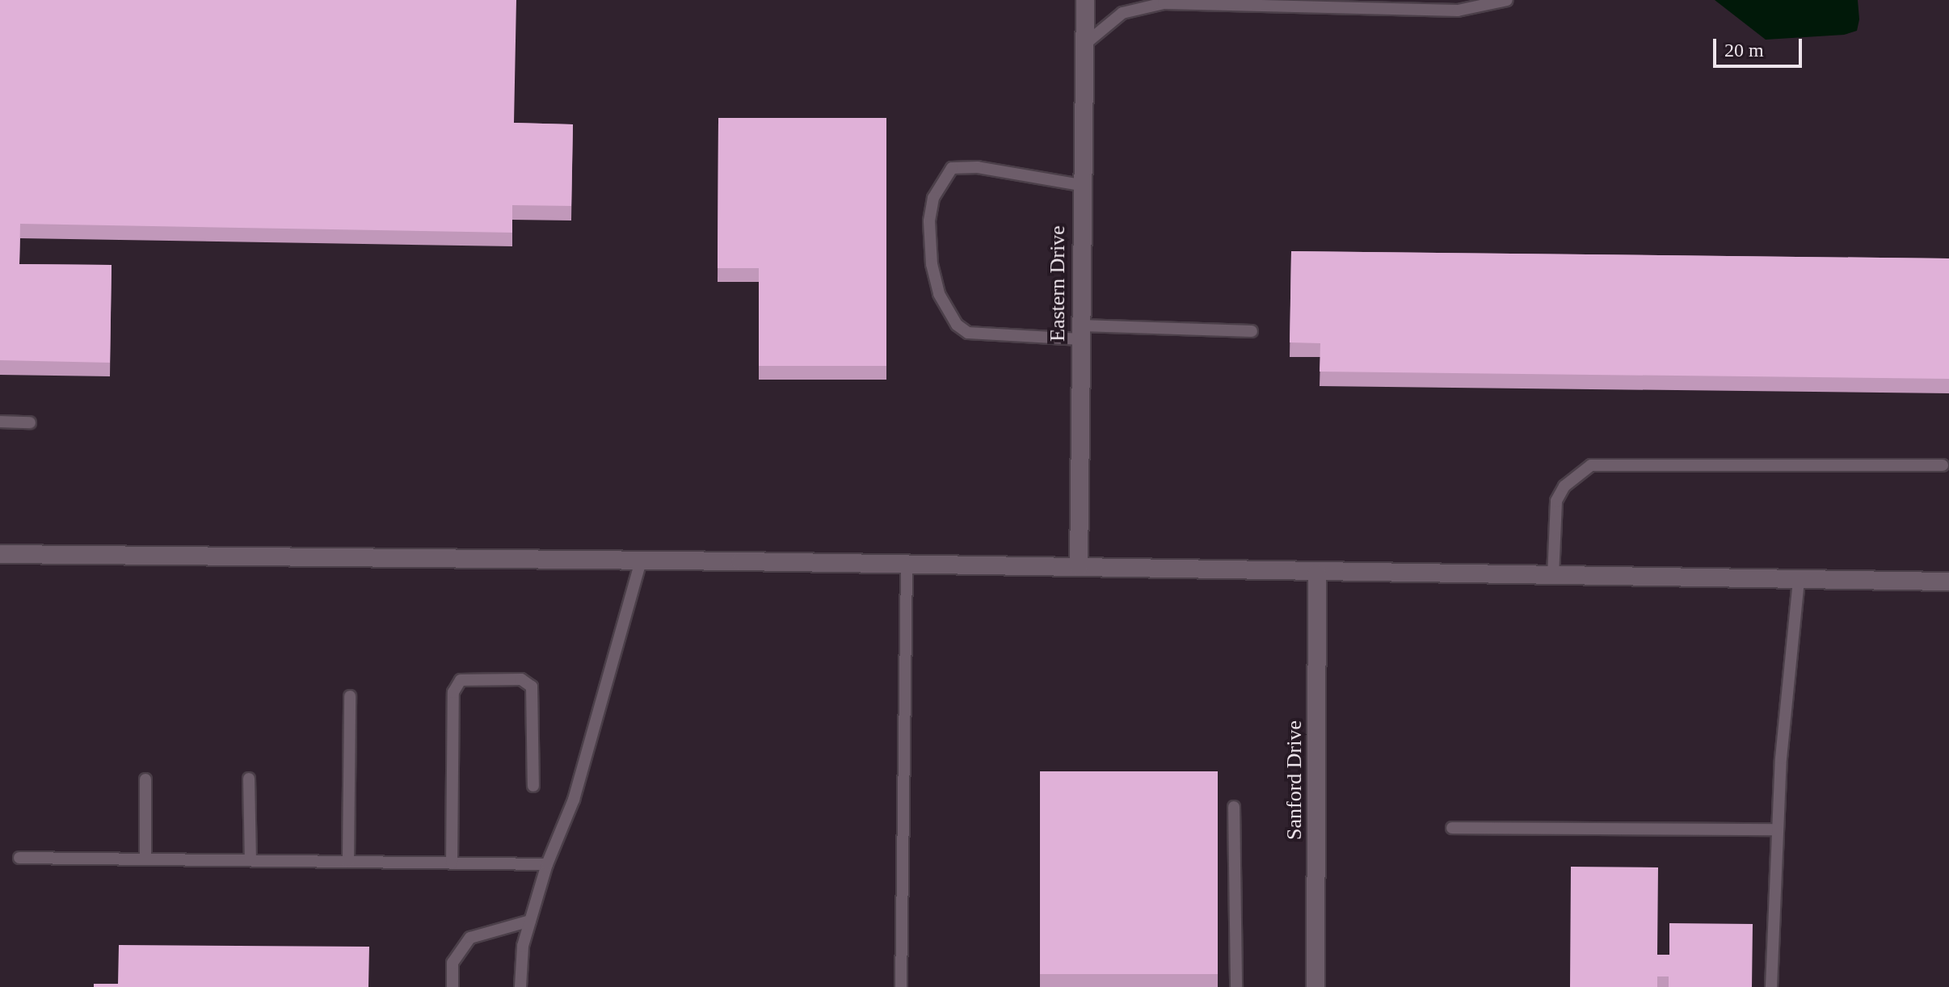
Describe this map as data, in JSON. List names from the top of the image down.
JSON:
{
  "streets": {
    "street": ["Eastern Drive", "Sanford Drive"]
  },
  "scale_bar": "20 m"
}
